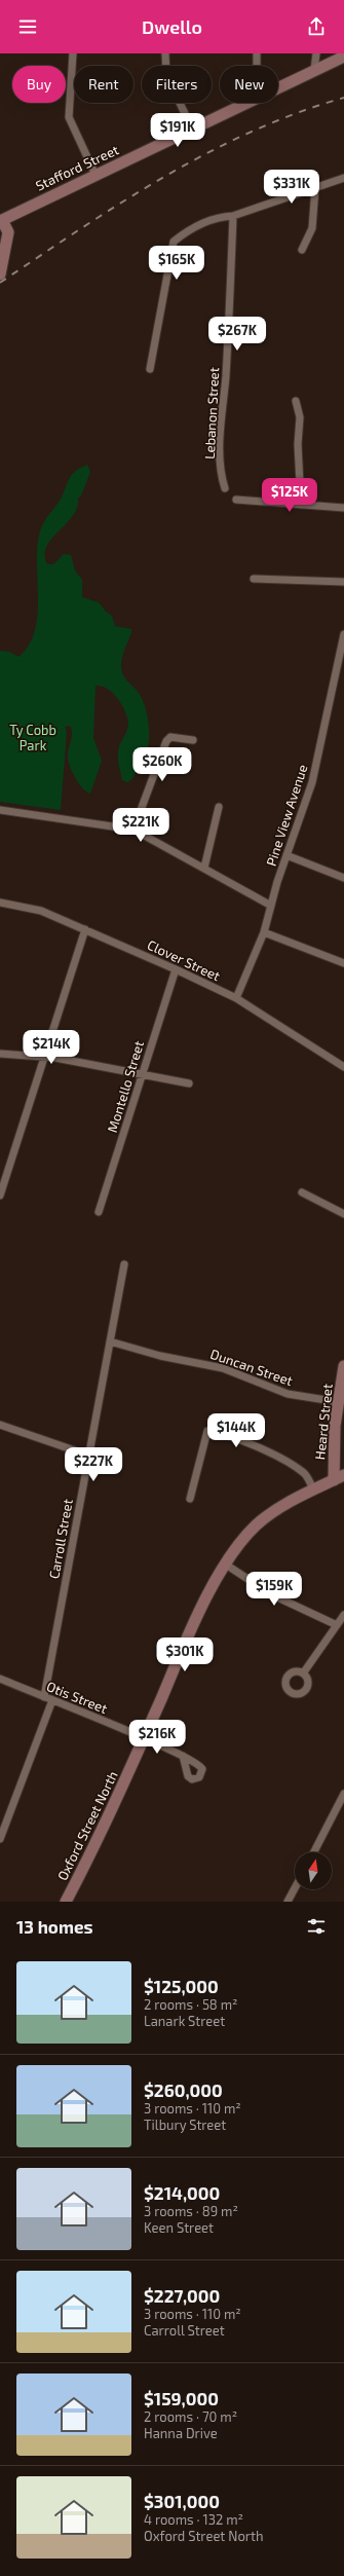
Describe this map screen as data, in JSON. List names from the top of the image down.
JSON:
{
  "streets": {
    "street": [
      "Stafford Street",
      "Lebanon Street",
      "Pine View Avenue",
      "Clover Street",
      "Montello Street",
      "Duncan Street",
      "Heard Street",
      "Carroll Street",
      "Otis Street",
      "Oxford Street North"
    ]
  },
  "crossings": [
    ["Pine View Avenue", "Clover Street"],
    ["Clover Street", "Montello Street"],
    ["Duncan Street", "Heard Street"],
    ["Duncan Street", "Carroll Street"],
    ["Heard Street", "Oxford Street North"],
    ["Carroll Street", "Otis Street"],
    ["Otis Street", "Oxford Street North"]
  ],
  "parks": ["Ty Cobb Park"],
  "north": "top",
  "page": {
    "header": "Dwello",
    "chip": [
      "Buy",
      "Rent",
      "Filters",
      "New"
    ],
    "price": [
      "$191K",
      "$331K",
      "$165K",
      "$267K",
      "$125K",
      "$260K",
      "$221K",
      "$214K",
      "$144K",
      "$227K",
      "$159K",
      "$301K",
      "$216K"
    ],
    "heading": "13 homes",
    "list": [
      {
        "name": "$125,000",
        "note": "2 rooms · 58 m² · Lanark Street"
      },
      {
        "name": "$260,000",
        "note": "3 rooms · 110 m² · Tilbury Street"
      },
      {
        "name": "$214,000",
        "note": "3 rooms · 89 m² · Keen Street"
      },
      {
        "name": "$227,000",
        "note": "3 rooms · 110 m² · Carroll Street"
      },
      {
        "name": "$159,000",
        "note": "2 rooms · 70 m² · Hanna Drive"
      },
      {
        "name": "$301,000",
        "note": "4 rooms · 132 m² · Oxford Street North"
      }
    ]
  }
}
